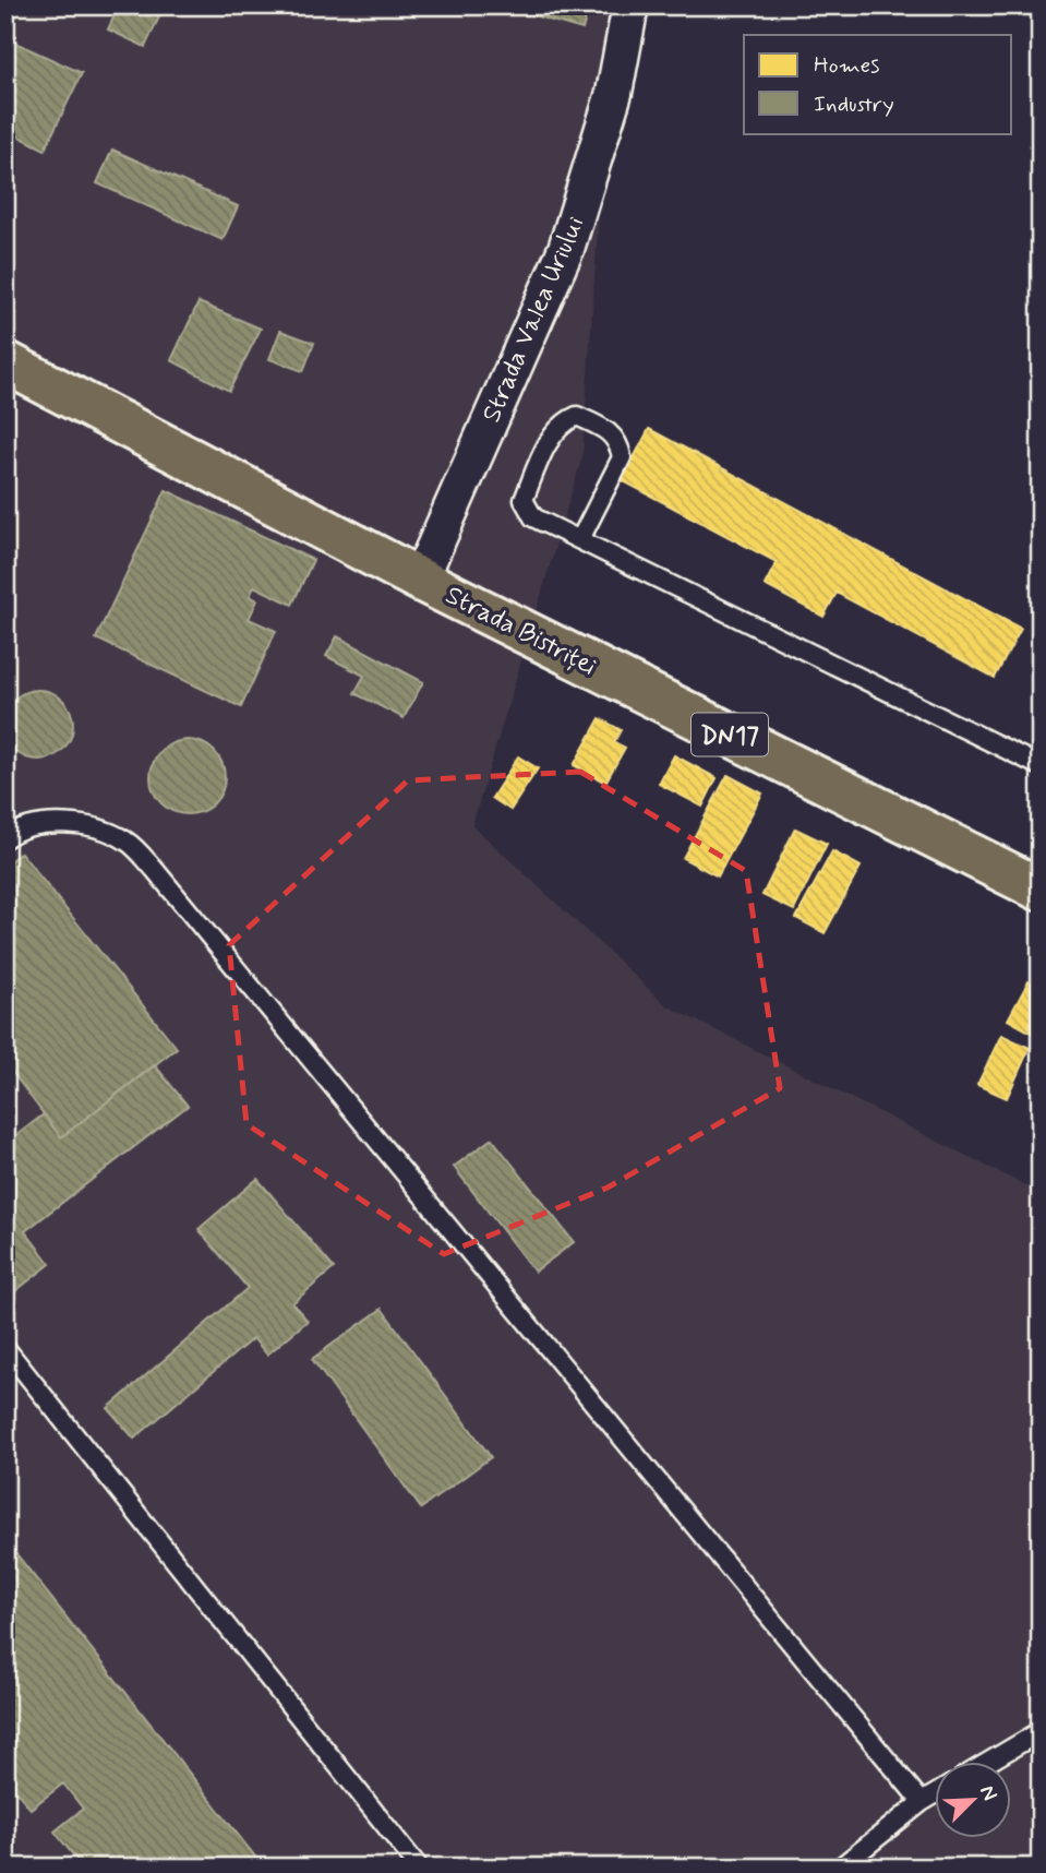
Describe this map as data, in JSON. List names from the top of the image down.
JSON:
{
  "streets": {
    "highway": ["Strada Bistriței", "DN17"],
    "street": ["Strada Valea Uriului"]
  },
  "crossings": [
    ["Strada Valea Uriului", "Strada Bistriței"]
  ],
  "legend": ["Homes", "Industry"],
  "north": "top right"
}
